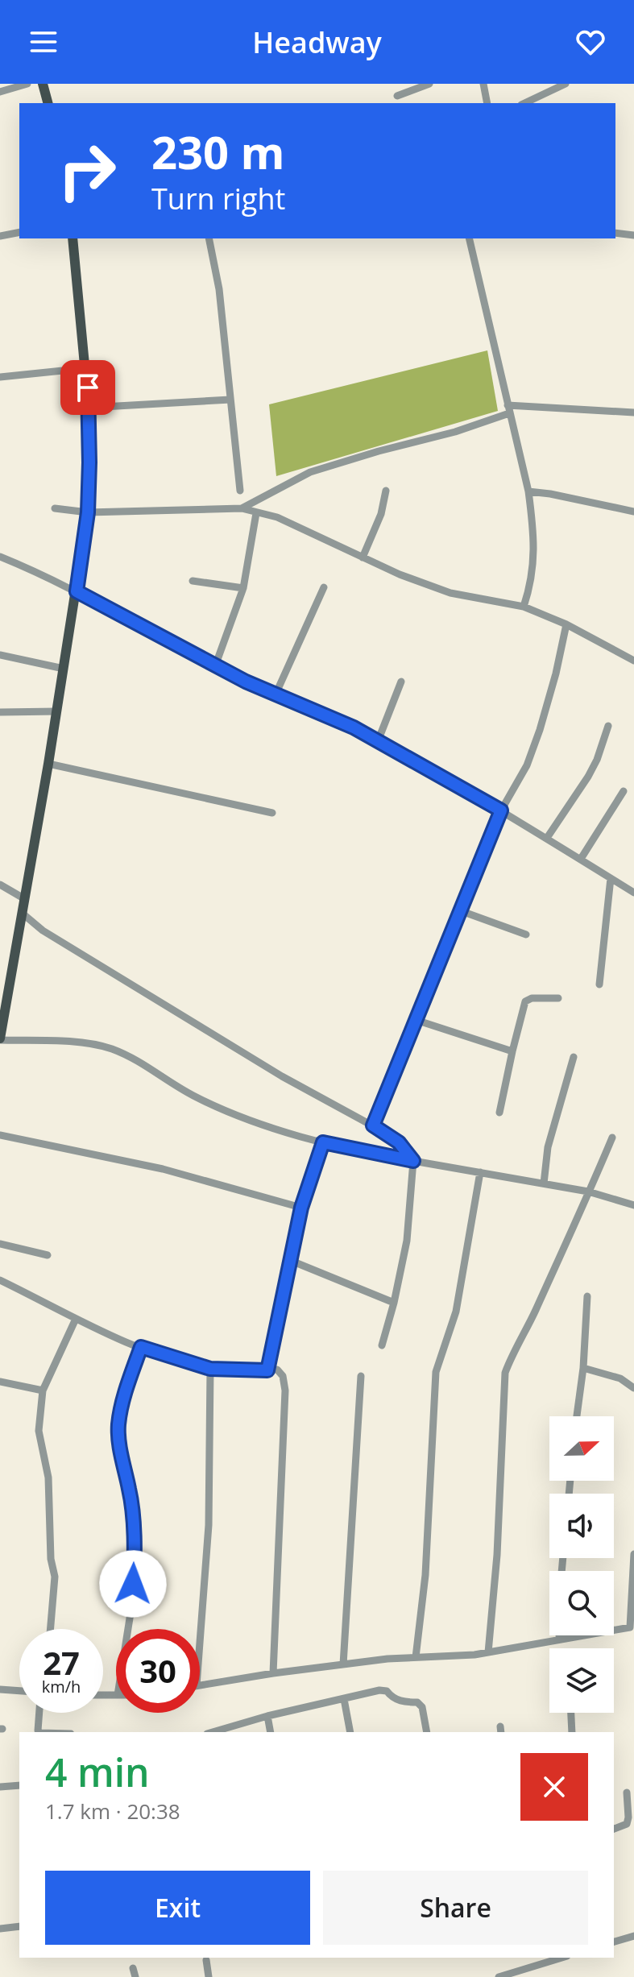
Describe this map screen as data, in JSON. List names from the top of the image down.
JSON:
{
  "north": "right",
  "page": {
    "header": "Headway",
    "turn": ["230 m", "Turn right"],
    "speed": "27 km/h",
    "limit": "30",
    "heading": ["4 min", "1.7 km · 20:38"],
    "buttons": ["Exit", "Share"]
  }
}
